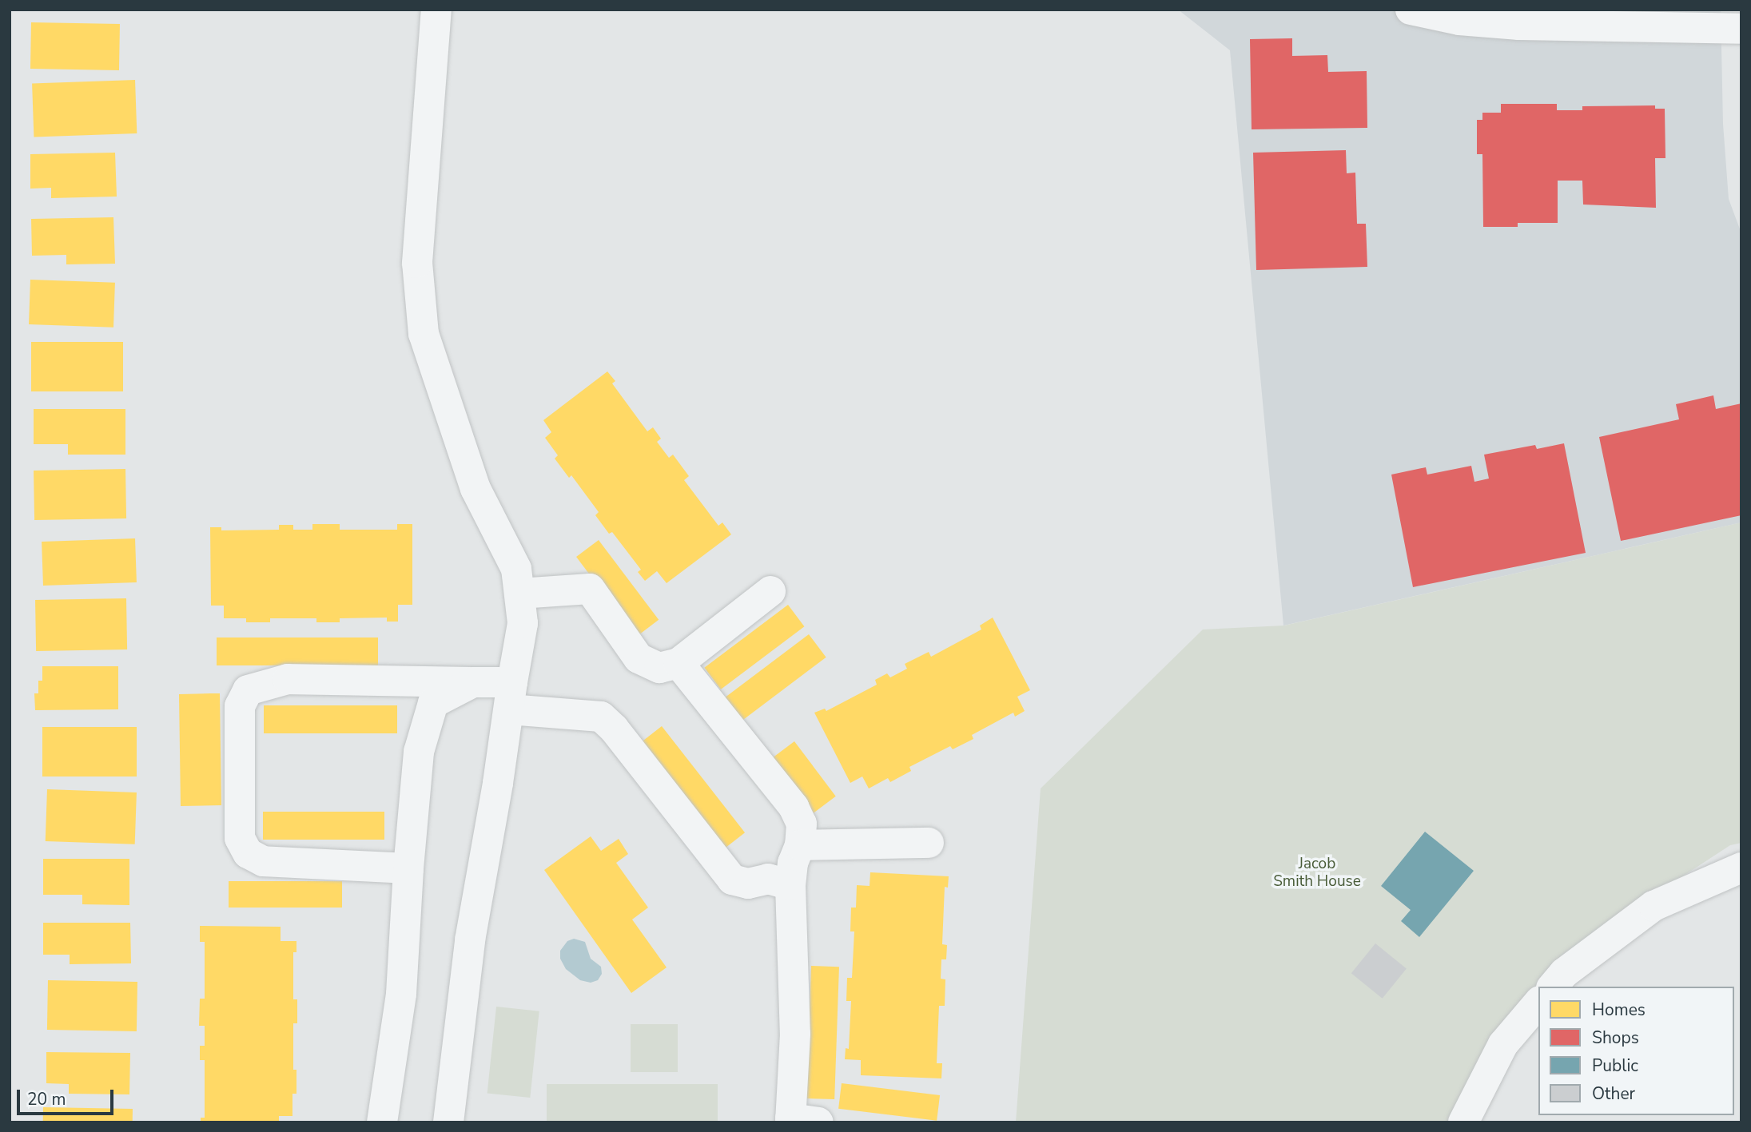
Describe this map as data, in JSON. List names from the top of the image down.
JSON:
{
  "parks": ["Jacob Smith House"],
  "legend": [
    "Homes",
    "Shops",
    "Public",
    "Other"
  ],
  "scale_bar": "20 m"
}
